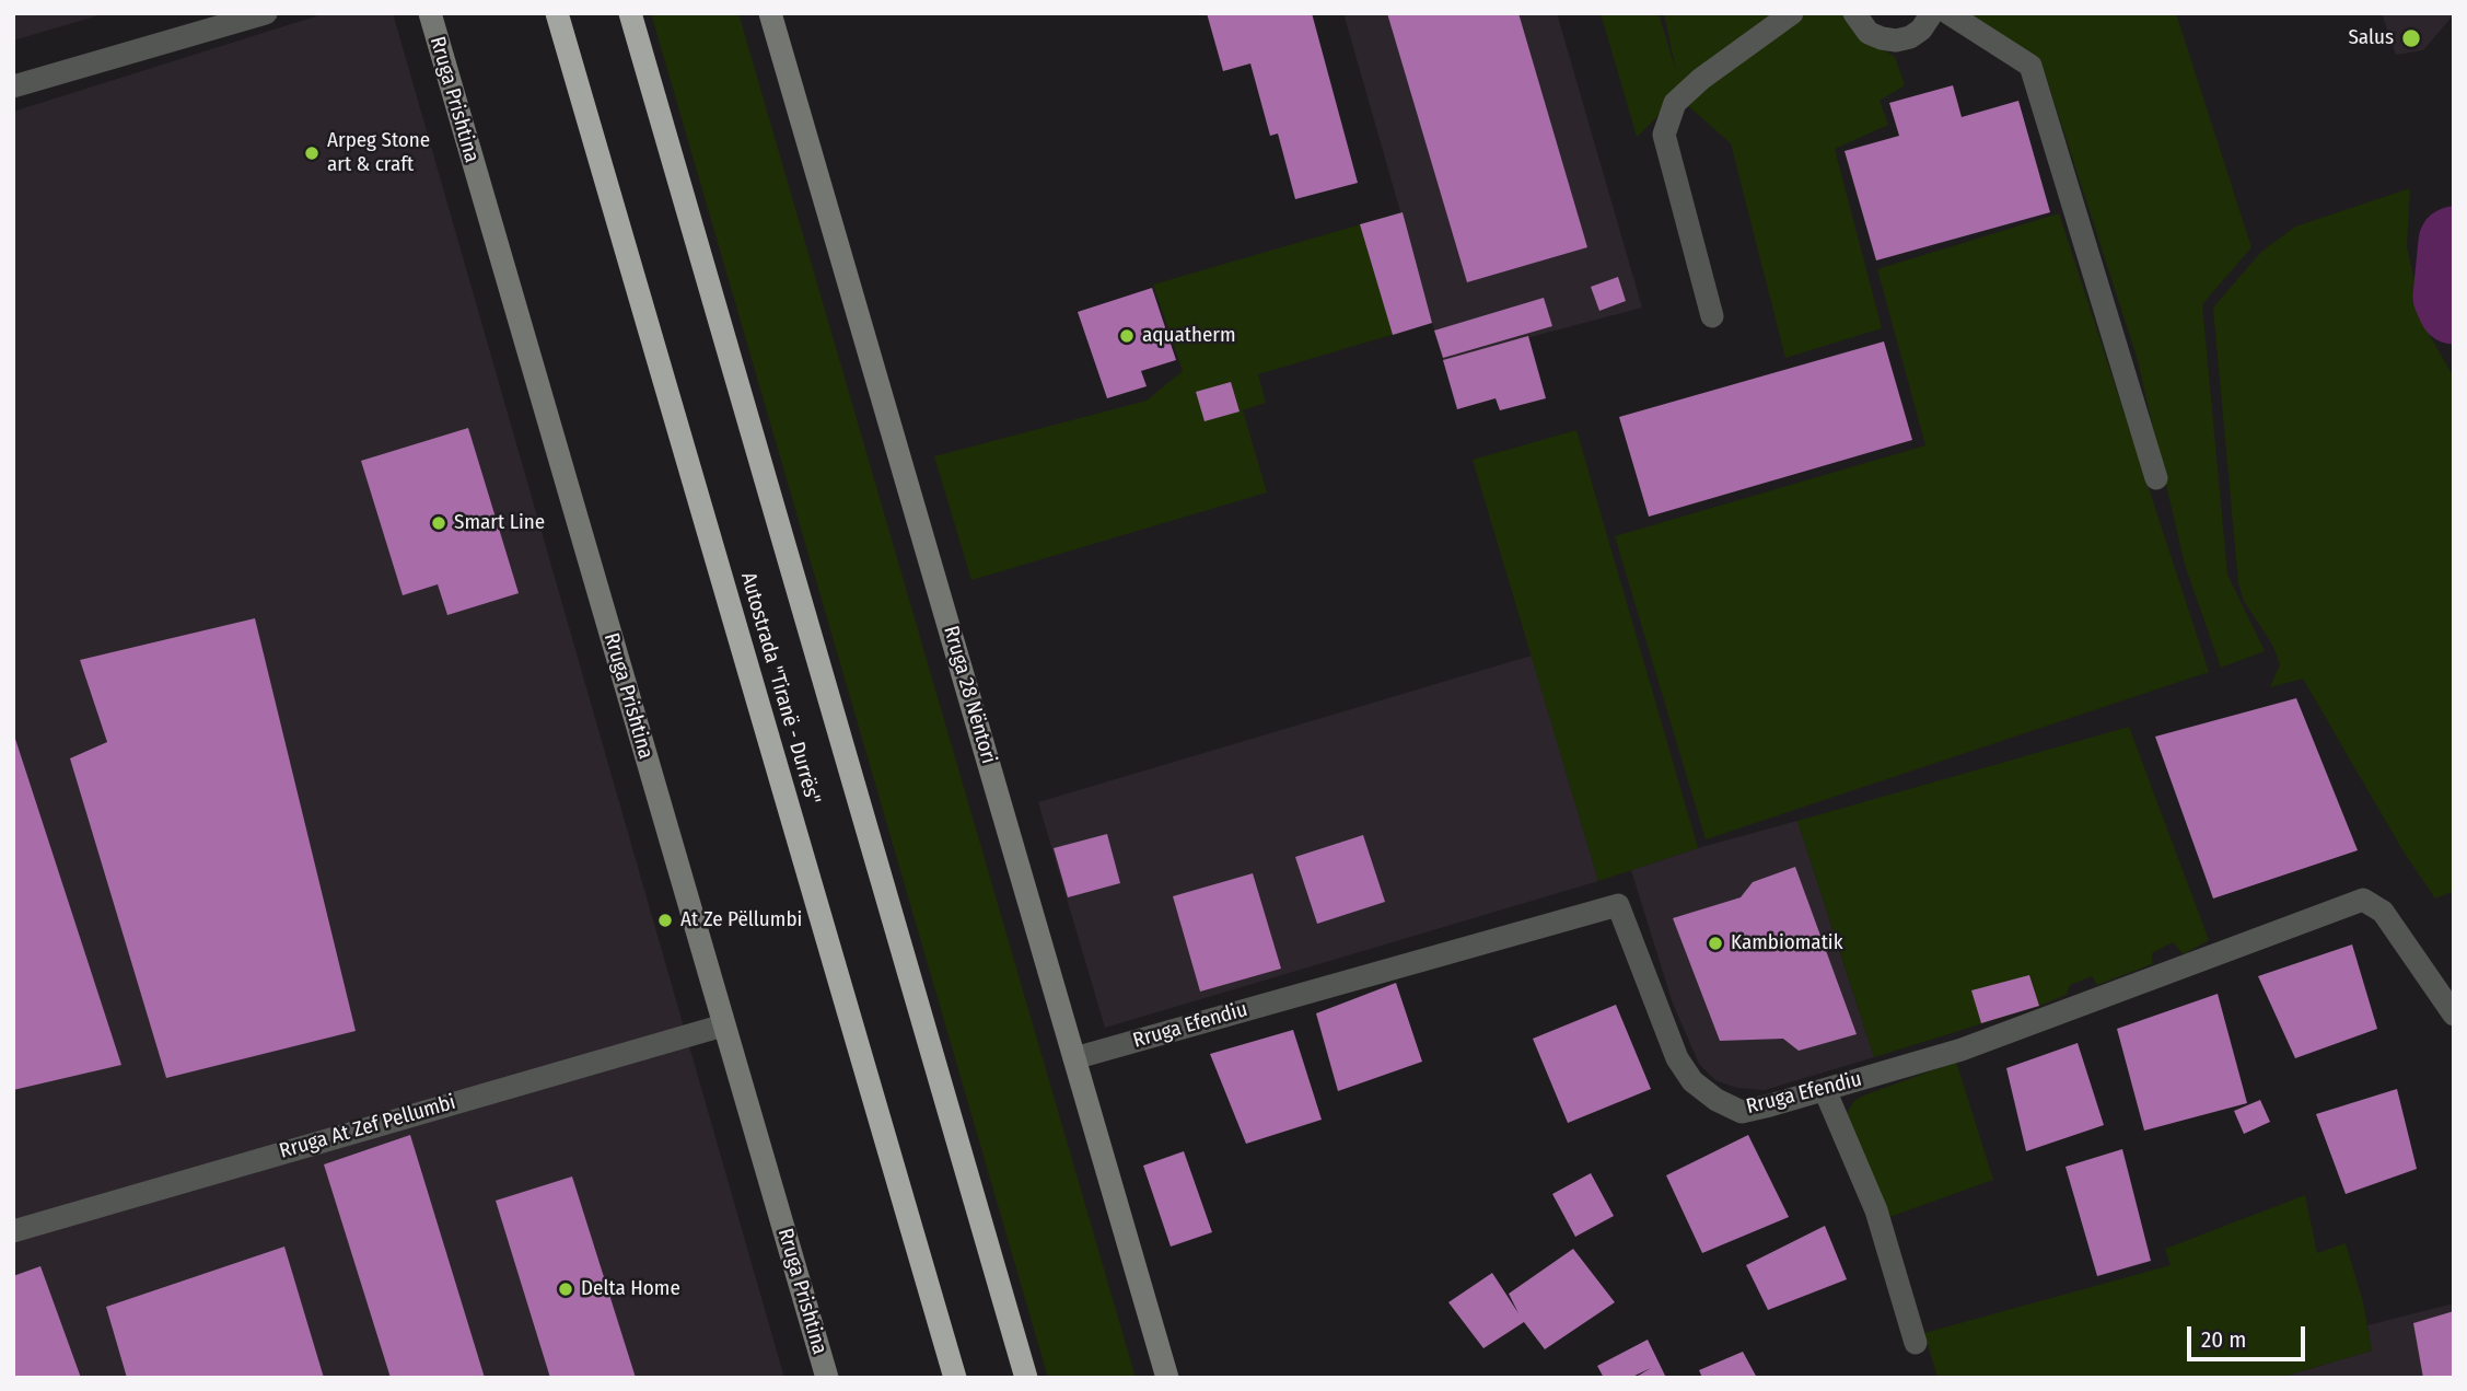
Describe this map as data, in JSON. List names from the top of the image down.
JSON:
{
  "streets": {
    "highway": ["Autostrada \"Tiranë - Durrës\""],
    "main road": ["Rruga Prishtina", "Rruga 28 Nëntori"],
    "street": ["Rruga Efendiu", "Rruga At Zef Pellumbi"]
  },
  "crossings": [
    ["Rruga Prishtina", "Rruga At Zef Pellumbi"],
    ["Rruga 28 Nëntori", "Rruga Efendiu"]
  ],
  "places": [
    "Salus",
    "Arpeg Stone art & craft",
    "aquatherm",
    "Smart Line",
    "At Ze Pëllumbi",
    "Kambiomatik",
    "Delta Home"
  ],
  "scale_bar": "20 m"
}
